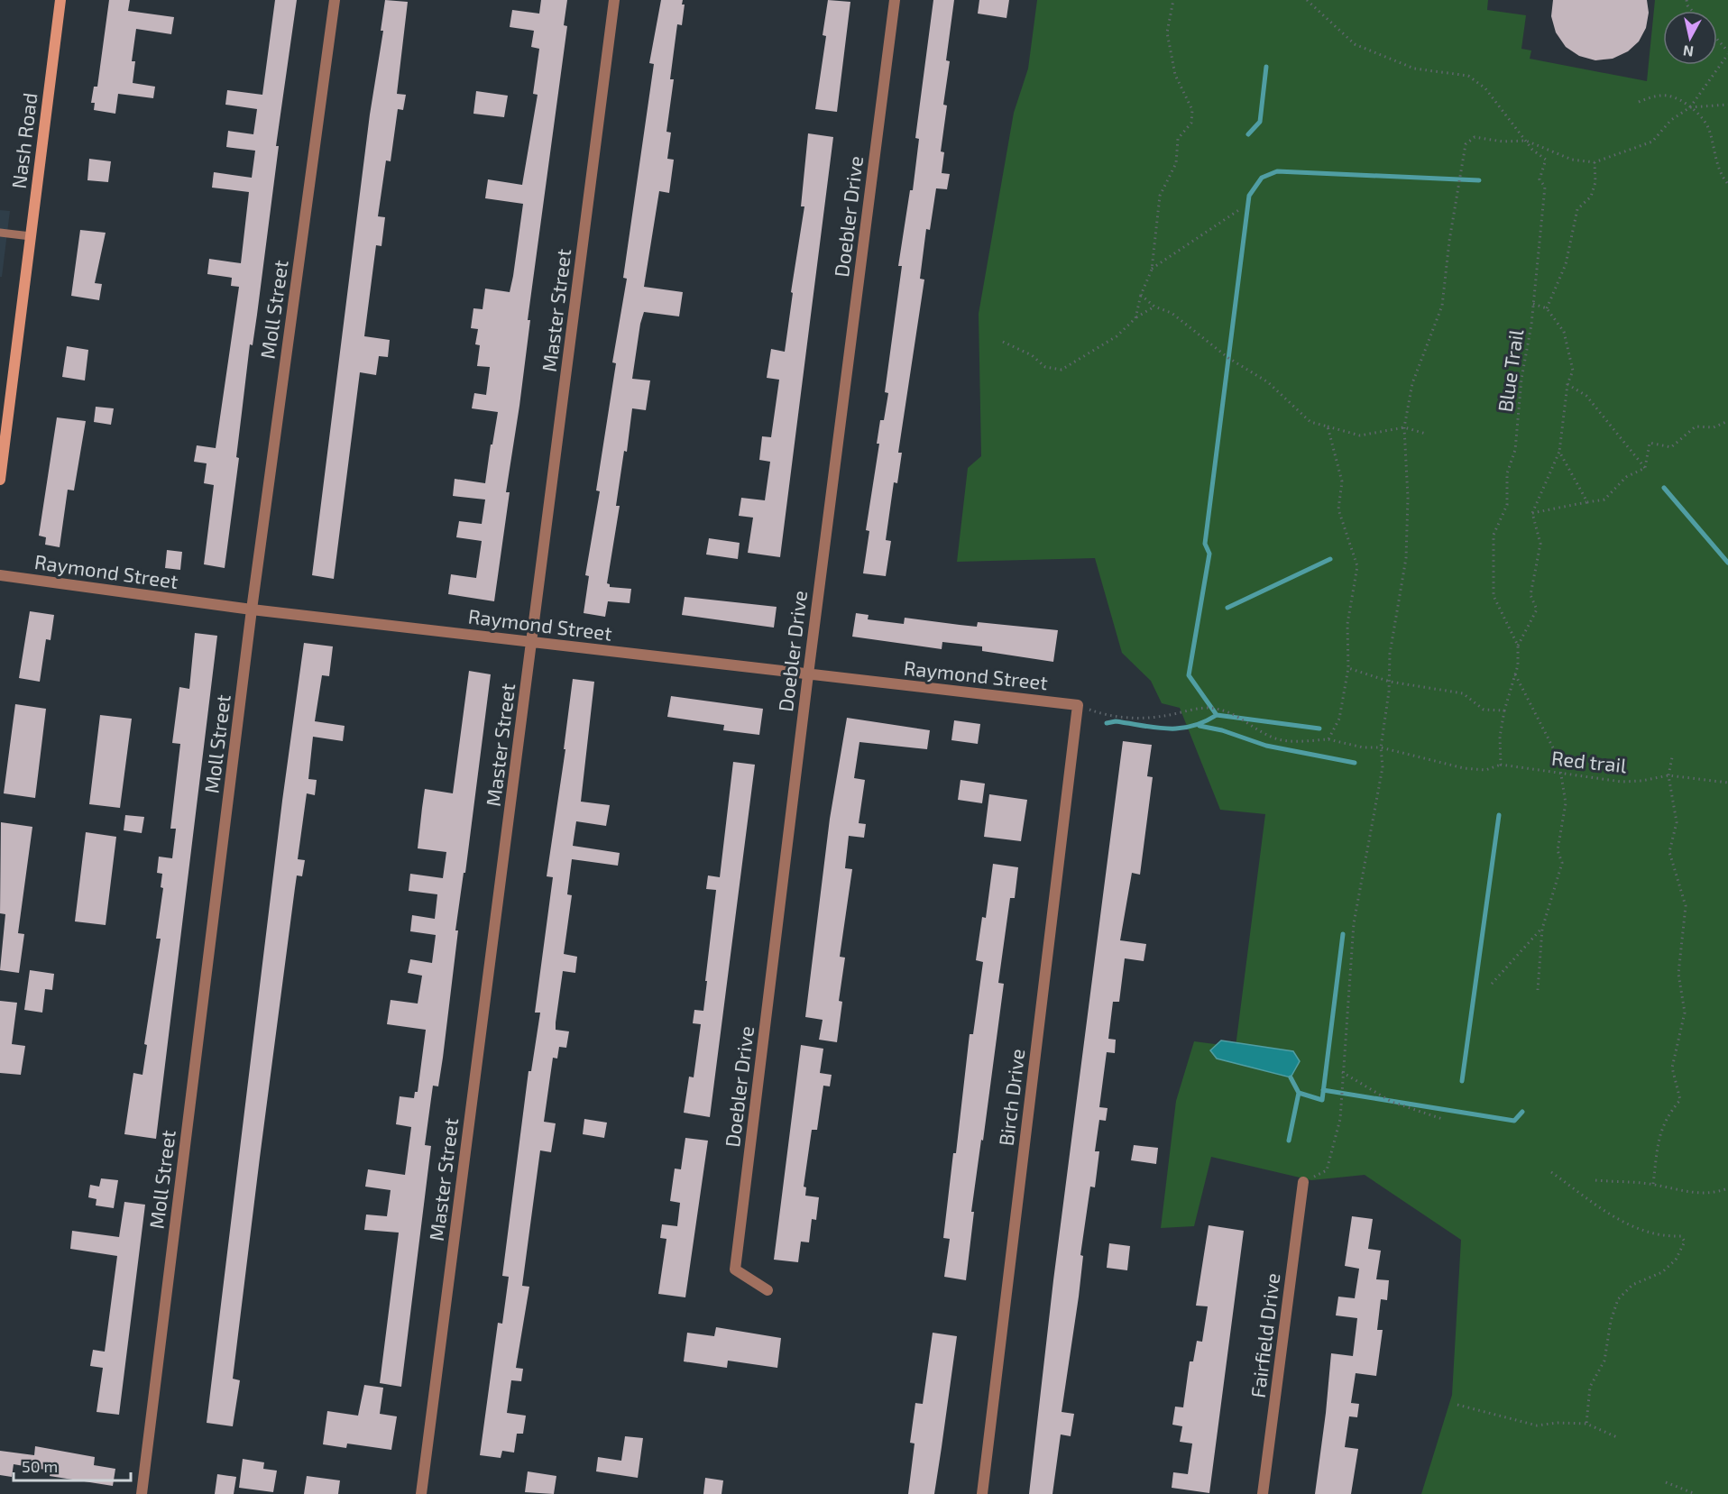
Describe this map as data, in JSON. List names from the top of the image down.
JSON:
{
  "streets": {
    "main road": ["Nash Road"],
    "street": [
      "Doebler Drive",
      "Moll Street",
      "Master Street",
      "Raymond Street",
      "Birch Drive",
      "Fairfield Drive"
    ],
    "path": ["Blue Trail", "Red trail"]
  },
  "crossings": [
    ["Doebler Drive", "Raymond Street"],
    ["Moll Street", "Raymond Street"],
    ["Master Street", "Raymond Street"],
    ["Raymond Street", "Birch Drive"]
  ],
  "scale_bar": "50 m",
  "north": "bottom"
}
